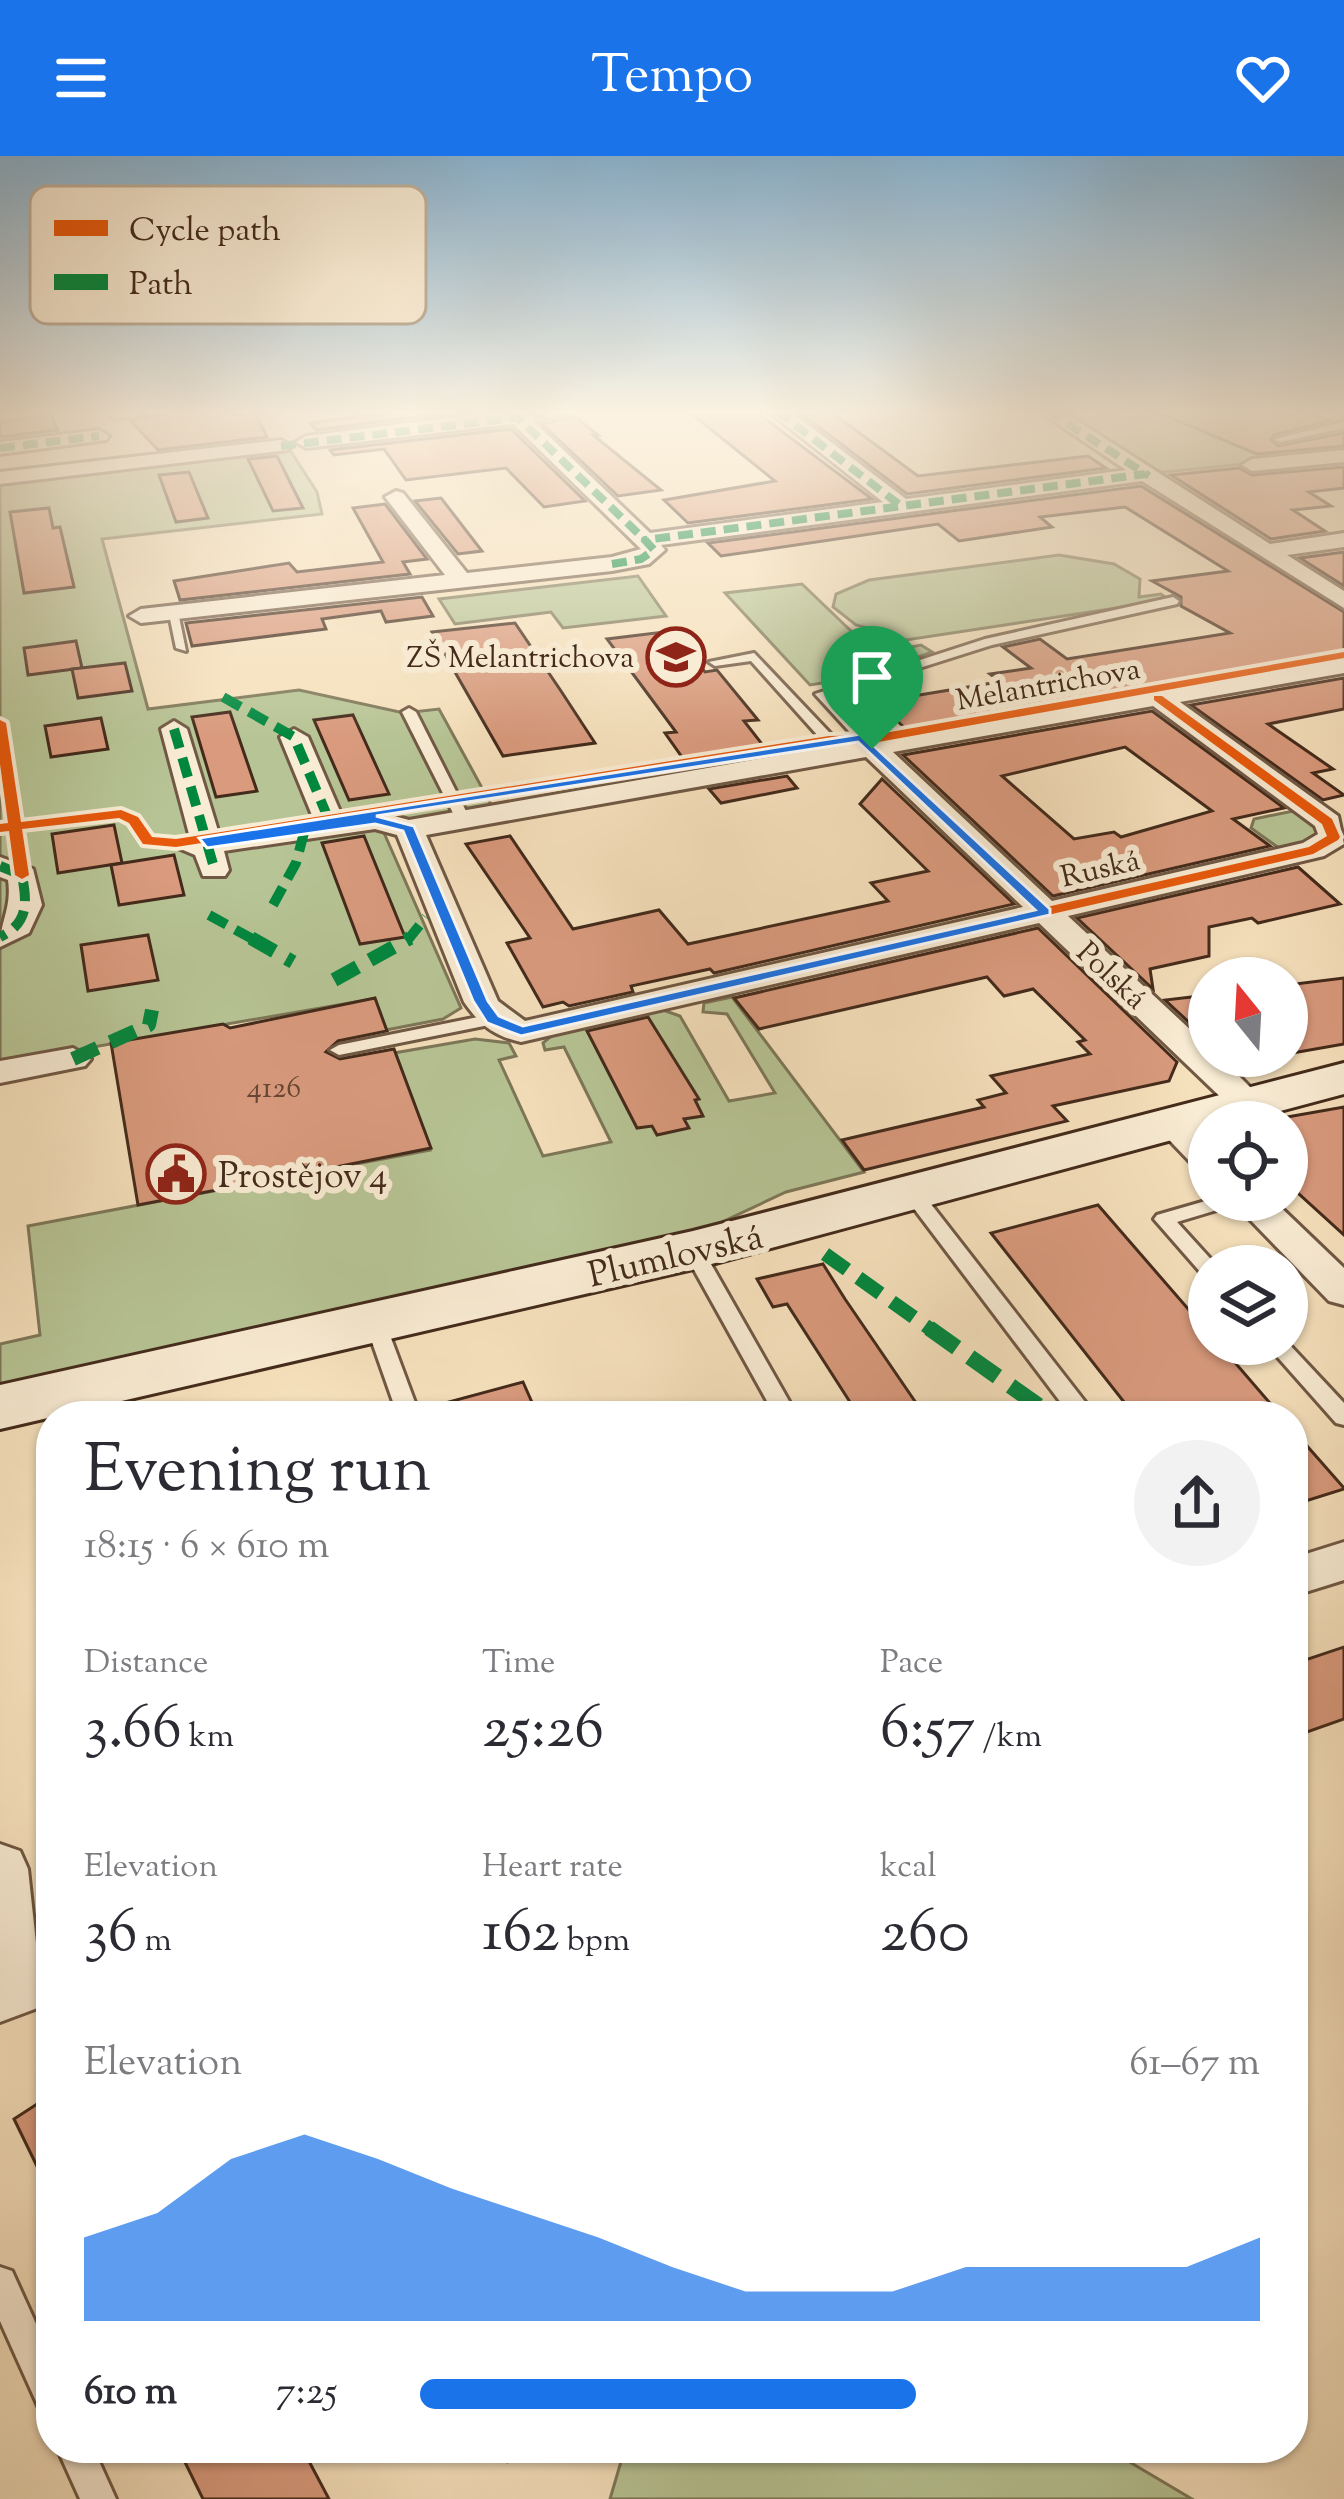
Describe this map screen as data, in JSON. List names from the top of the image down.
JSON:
{
  "streets": {
    "main road": ["Plumlovská"],
    "street": ["Melantrichova", "Ruská", "Polská"]
  },
  "crossings": [
    ["Melantrichova", "Ruská"],
    ["Melantrichova", "Polská"],
    ["Ruská", "Polská"]
  ],
  "places": {
    "school or university": ["ZŠ Melantrichova"],
    "public building": ["Prostějov 4"]
  },
  "house_numbers": ["4126"],
  "legend": ["Cycle path", "Path"],
  "north": "top",
  "page": {
    "header": "Tempo",
    "heading": ["Evening run", "18:15 · 6 × 610 m"],
    "stats": [
      ["Distance", "3.66 km"],
      ["Time", "25:26"],
      ["Pace", "6:57 /km"],
      ["Elevation", "36 m"],
      ["Heart rate", "162 bpm"],
      ["kcal", "260"]
    ],
    "chart": ["Elevation", "61–67 m"],
    "list": [
      {
        "name": "610 m",
        "note": "7:25"
      }
    ]
  }
}
